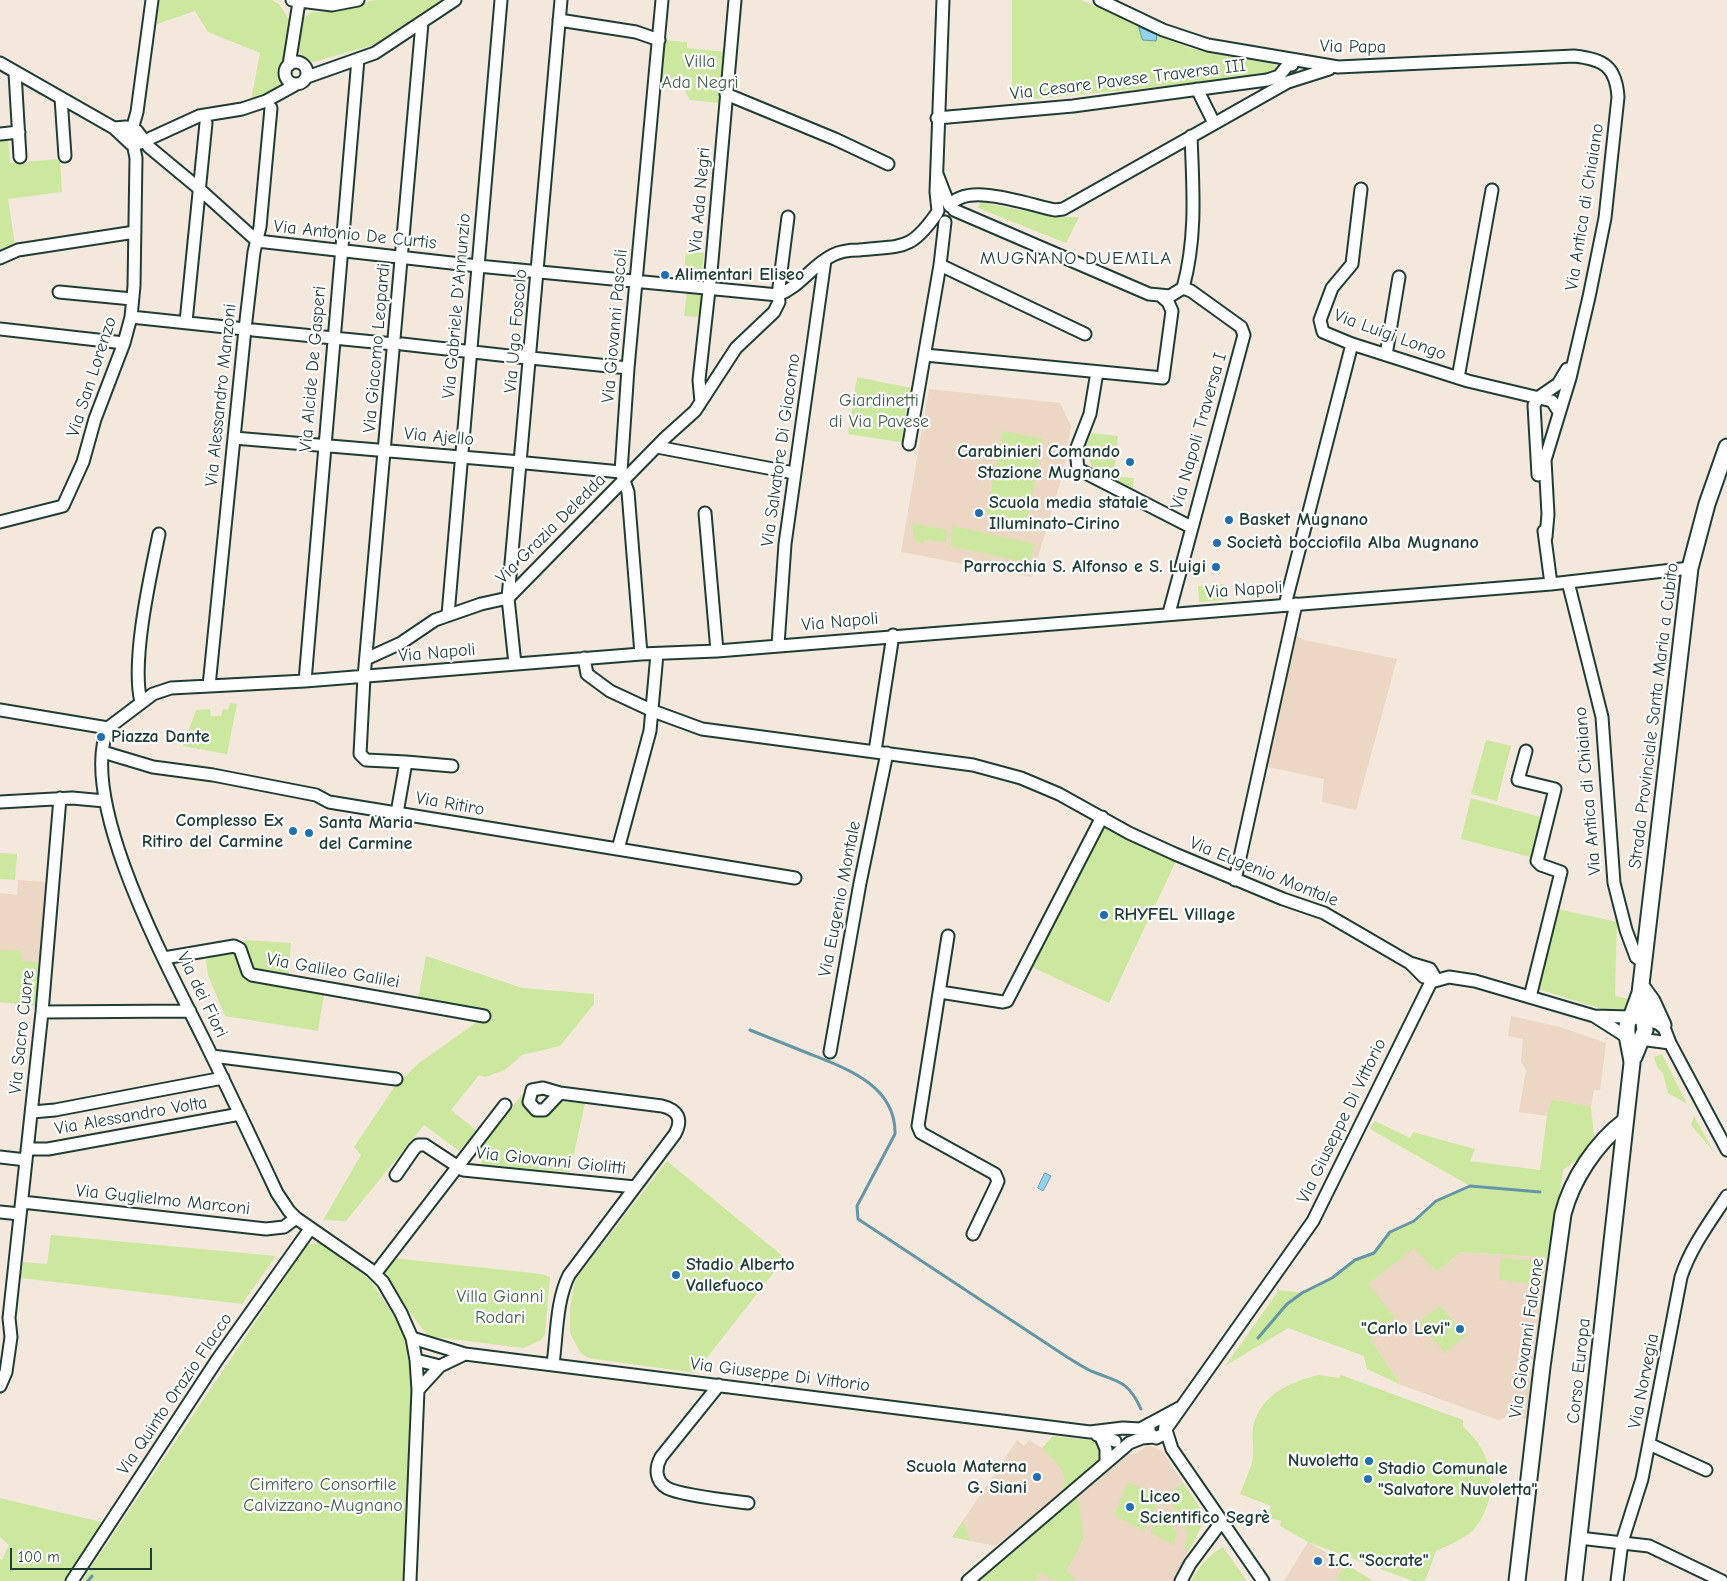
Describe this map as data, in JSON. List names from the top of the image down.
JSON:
{
  "streets": {
    "main road": ["Strada Provinciale Santa Maria a Cubito", "Via Giovanni Falcone", "Corso Europa"],
    "street": [
      "Via Papa",
      "Via Cesare Pavese Traversa III",
      "Via Ada Negri",
      "Via Antica di Chiaiano",
      "Via Antonio De Curtis",
      "Via Gabriele D'Annunzio",
      "Via Giovanni Pascoli",
      "Via Ugo Foscolo",
      "Via Luigi Longo",
      "Via Giacomo Leopardi",
      "Via Alcide De Gasperi",
      "Via San Lorenzo",
      "Via Alessandro Manzoni",
      "Via Napoli Traversa I",
      "Via Ajello",
      "Via Salvatore Di Giacomo",
      "Via Grazia Deledda",
      "Via Napoli",
      "Via Ritiro",
      "Via Eugenio Montale",
      "Via Galileo Galilei",
      "Via dei Fiori",
      "Via Sacro Cuore",
      "Via Alessandro Volta",
      "Via Giuseppe Di Vittorio",
      "Via Giovanni Giolitti",
      "Via Guglielmo Marconi",
      "Via Norvegia",
      "Via Quinto Orazio Flacco"
    ]
  },
  "crossings": [
    ["Via Papa", "Via Cesare Pavese Traversa III"],
    ["Via Papa", "Via Antica di Chiaiano"],
    ["Via Ada Negri", "Via Antonio De Curtis"],
    ["Via Ada Negri", "Via Grazia Deledda"],
    ["Via Antica di Chiaiano", "Via Luigi Longo"],
    ["Via Antica di Chiaiano", "Via Napoli"],
    ["Via Antica di Chiaiano", "Strada Provinciale Santa Maria a Cubito"],
    ["Via Antonio De Curtis", "Via Gabriele D'Annunzio"],
    ["Via Antonio De Curtis", "Via Giovanni Pascoli"],
    ["Via Antonio De Curtis", "Via Ugo Foscolo"],
    ["Via Antonio De Curtis", "Via Giacomo Leopardi"],
    ["Via Antonio De Curtis", "Via Alcide De Gasperi"],
    ["Via Antonio De Curtis", "Via Alessandro Manzoni"],
    ["Via Antonio De Curtis", "Via Grazia Deledda"],
    ["Via Gabriele D'Annunzio", "Via Ajello"],
    ["Via Gabriele D'Annunzio", "Via Grazia Deledda"],
    ["Via Giovanni Pascoli", "Via Ajello"],
    ["Via Giovanni Pascoli", "Via Grazia Deledda"],
    ["Via Giovanni Pascoli", "Via Napoli"],
    ["Via Ugo Foscolo", "Via Ajello"],
    ["Via Ugo Foscolo", "Via Grazia Deledda"],
    ["Via Ugo Foscolo", "Via Napoli"],
    ["Via Giacomo Leopardi", "Via Ajello"],
    ["Via Giacomo Leopardi", "Via Grazia Deledda"],
    ["Via Giacomo Leopardi", "Via Napoli"],
    ["Via Alcide De Gasperi", "Via Ajello"],
    ["Via Alcide De Gasperi", "Via Napoli"],
    ["Via Alessandro Manzoni", "Via Ajello"],
    ["Via Alessandro Manzoni", "Via Napoli"],
    ["Via Napoli Traversa I", "Via Napoli"],
    ["Via Ajello", "Via Grazia Deledda"],
    ["Via Salvatore Di Giacomo", "Via Napoli"],
    ["Via Napoli", "Strada Provinciale Santa Maria a Cubito"],
    ["Via Napoli", "Via Eugenio Montale"],
    ["Strada Provinciale Santa Maria a Cubito", "Corso Europa"],
    ["Via Ritiro", "Via dei Fiori"],
    ["Via Eugenio Montale", "Via Giuseppe Di Vittorio"],
    ["Via Galileo Galilei", "Via dei Fiori"],
    ["Via dei Fiori", "Via Alessandro Volta"],
    ["Via dei Fiori", "Via Giuseppe Di Vittorio"],
    ["Via dei Fiori", "Via Guglielmo Marconi"],
    ["Via dei Fiori", "Via Quinto Orazio Flacco"],
    ["Via Sacro Cuore", "Via Alessandro Volta"],
    ["Via Sacro Cuore", "Via Guglielmo Marconi"],
    ["Via Giuseppe Di Vittorio", "Via Giovanni Giolitti"],
    ["Via Giovanni Falcone", "Corso Europa"]
  ],
  "districts": ["MUGNANO DUEMILA"],
  "parks": [
    "Villa Ada Negri",
    "Giardinetti di Via Pavese",
    "Villa Gianni Rodari",
    "Cimitero Consortile Calvizzano-Mugnano"
  ],
  "places": [
    "Alimentari Eliseo",
    "Carabinieri Comando Stazione Mugnano",
    "Scuola media statale Illuminato-Cirino",
    "Basket Mugnano",
    "Società bocciofila Alba Mugnano",
    "Parrocchia S. Alfonso e S. Luigi",
    "Piazza Dante",
    "Complesso Ex Ritiro del Carmine",
    "Santa Maria del Carmine",
    "RHYFEL Village",
    "Stadio Alberto Vallefuoco",
    "\"Carlo Levi\"",
    "Nuvoletta",
    "Scuola Materna G. Siani",
    "Stadio Comunale \"Salvatore Nuvoletta\"",
    "Liceo Scientifico Segrè",
    "I.C. \"Socrate\""
  ],
  "scale_bar": "100 m"
}
